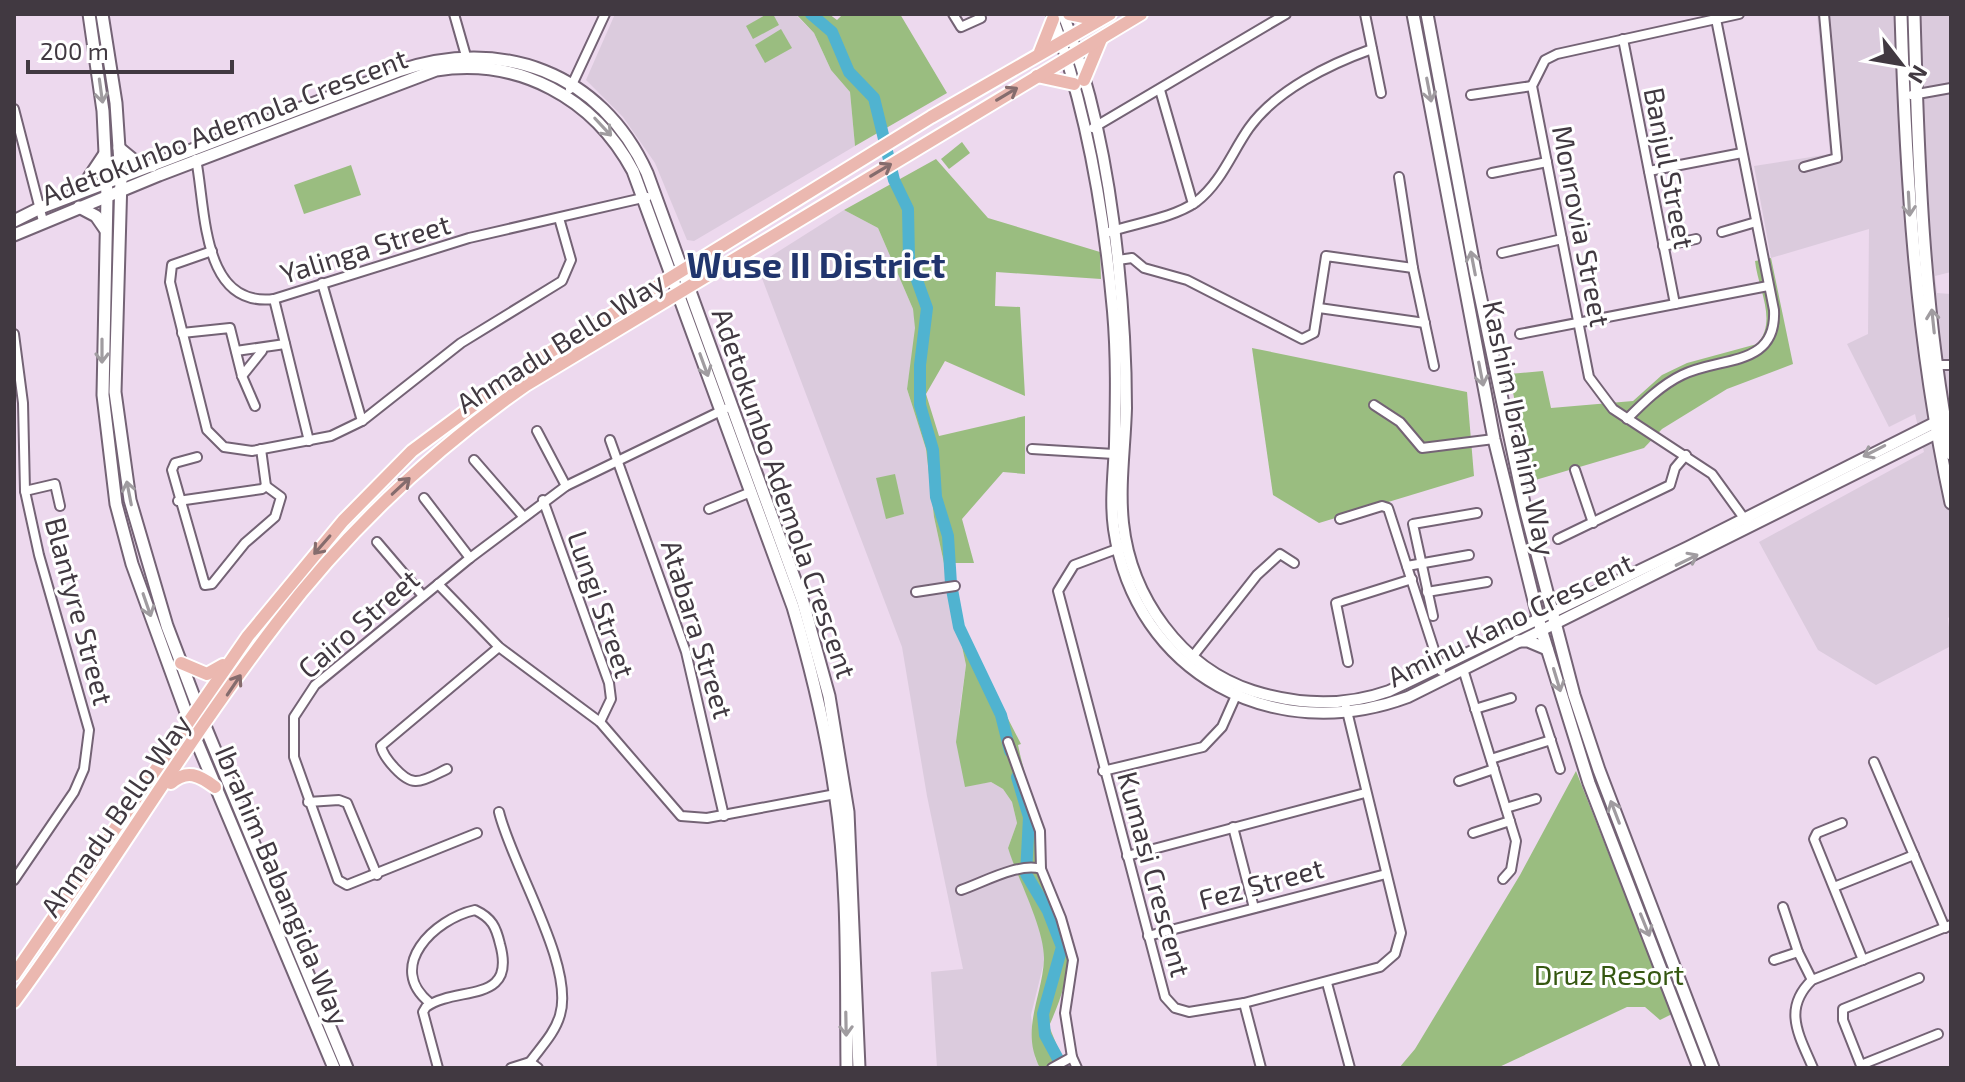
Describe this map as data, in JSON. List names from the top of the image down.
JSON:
{
  "streets": {
    "main road": [
      "Adetokunbo Ademola Crescent",
      "Ahmadu Bello Way",
      "Kashim Ibrahim Way",
      "Ibrahim Babangida Way"
    ],
    "street": [
      "Banjul Street",
      "Monrovia Street",
      "Yalinga Street",
      "Lungi Street",
      "Blantyre Street",
      "Aminu Kano Crescent",
      "Cairo Street",
      "Atabara Street",
      "Kumasi Crescent",
      "Fez Street"
    ]
  },
  "crossings": [
    ["Adetokunbo Ademola Crescent", "Yalinga Street"],
    ["Adetokunbo Ademola Crescent", "Ahmadu Bello Way"],
    ["Adetokunbo Ademola Crescent", "Cairo Street"],
    ["Adetokunbo Ademola Crescent", "Ibrahim Babangida Way"],
    ["Monrovia Street", "Aminu Kano Crescent"],
    ["Ahmadu Bello Way", "Aminu Kano Crescent"],
    ["Ahmadu Bello Way", "Ibrahim Babangida Way"],
    ["Kashim Ibrahim Way", "Aminu Kano Crescent"],
    ["Lungi Street", "Cairo Street"],
    ["Aminu Kano Crescent", "Kumasi Crescent"],
    ["Cairo Street", "Atabara Street"],
    ["Kumasi Crescent", "Fez Street"]
  ],
  "districts": ["Wuse II District"],
  "parks": ["Druz Resort"],
  "scale_bar": "200 m",
  "north": "bottom right"
}
